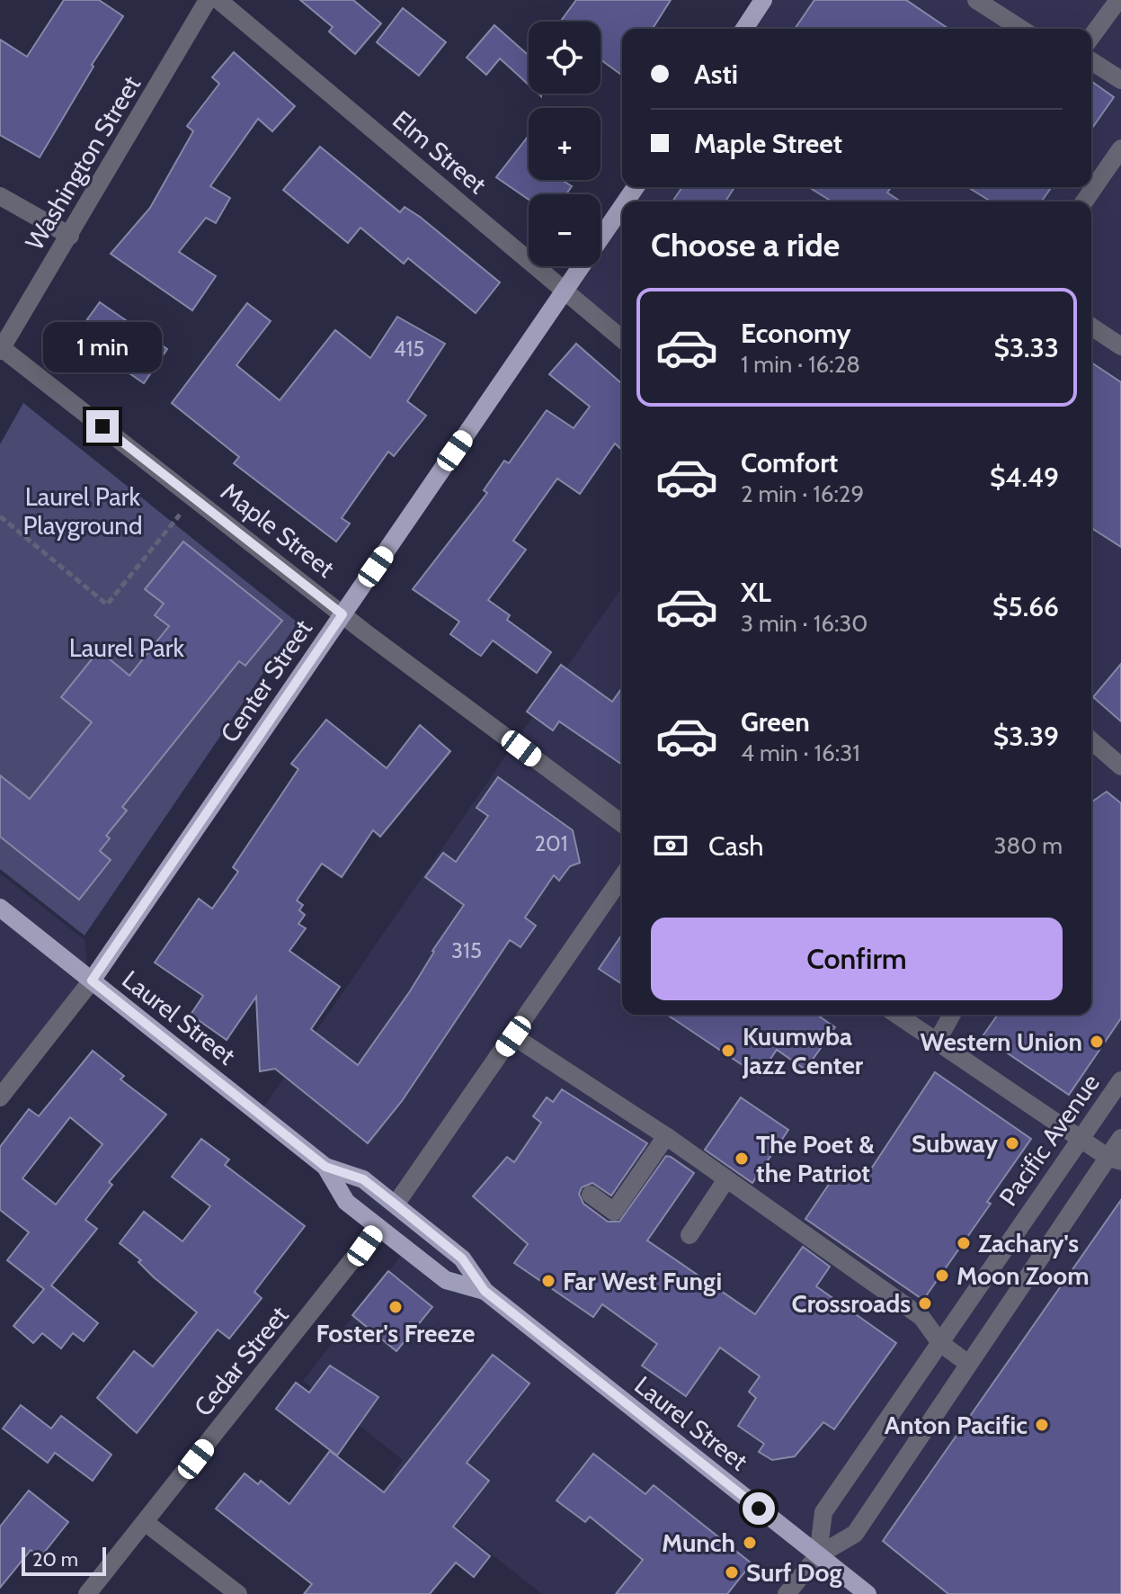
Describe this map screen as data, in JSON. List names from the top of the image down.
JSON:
{
  "streets": {
    "main road": ["Center Street", "Laurel Street"],
    "street": [
      "Elm Street",
      "Washington Street",
      "Maple Street",
      "Pacific Avenue",
      "Cedar Street"
    ]
  },
  "crossings": [
    ["Elm Street", "Center Street"],
    ["Washington Street", "Maple Street"],
    ["Maple Street", "Center Street"],
    ["Center Street", "Laurel Street"],
    ["Laurel Street", "Pacific Avenue"],
    ["Laurel Street", "Cedar Street"]
  ],
  "parks": ["Laurel Park Playground", "Laurel Park"],
  "places": [
    "Western Union",
    "Kuumwba Jazz Center",
    "Subway",
    "The Poet & the Patriot",
    "Zachary's",
    "Moon Zoom",
    "Far West Fungi",
    "Crossroads",
    "Foster's Freeze",
    "Anton Pacific",
    "Munch",
    "Surf Dog"
  ],
  "house_numbers": ["415", "201", "315"],
  "scale_bar": "20 m",
  "page": {
    "map_buttons": ["+", "−"],
    "banner": ["Asti", "Maple Street"],
    "heading": "Choose a ride",
    "list": [
      {
        "name": "Economy",
        "note": "1 min · 16:28",
        "value": "$3.33"
      },
      {
        "name": "Comfort",
        "note": "2 min · 16:29",
        "value": "$4.49"
      },
      {
        "name": "XL",
        "note": "3 min · 16:30",
        "value": "$5.66"
      },
      {
        "name": "Green",
        "note": "4 min · 16:31",
        "value": "$3.39"
      }
    ],
    "bubble": "1 min",
    "pay": ["Cash", "380 m"],
    "buttons": "Confirm",
    "scale": "20 m"
  }
}
